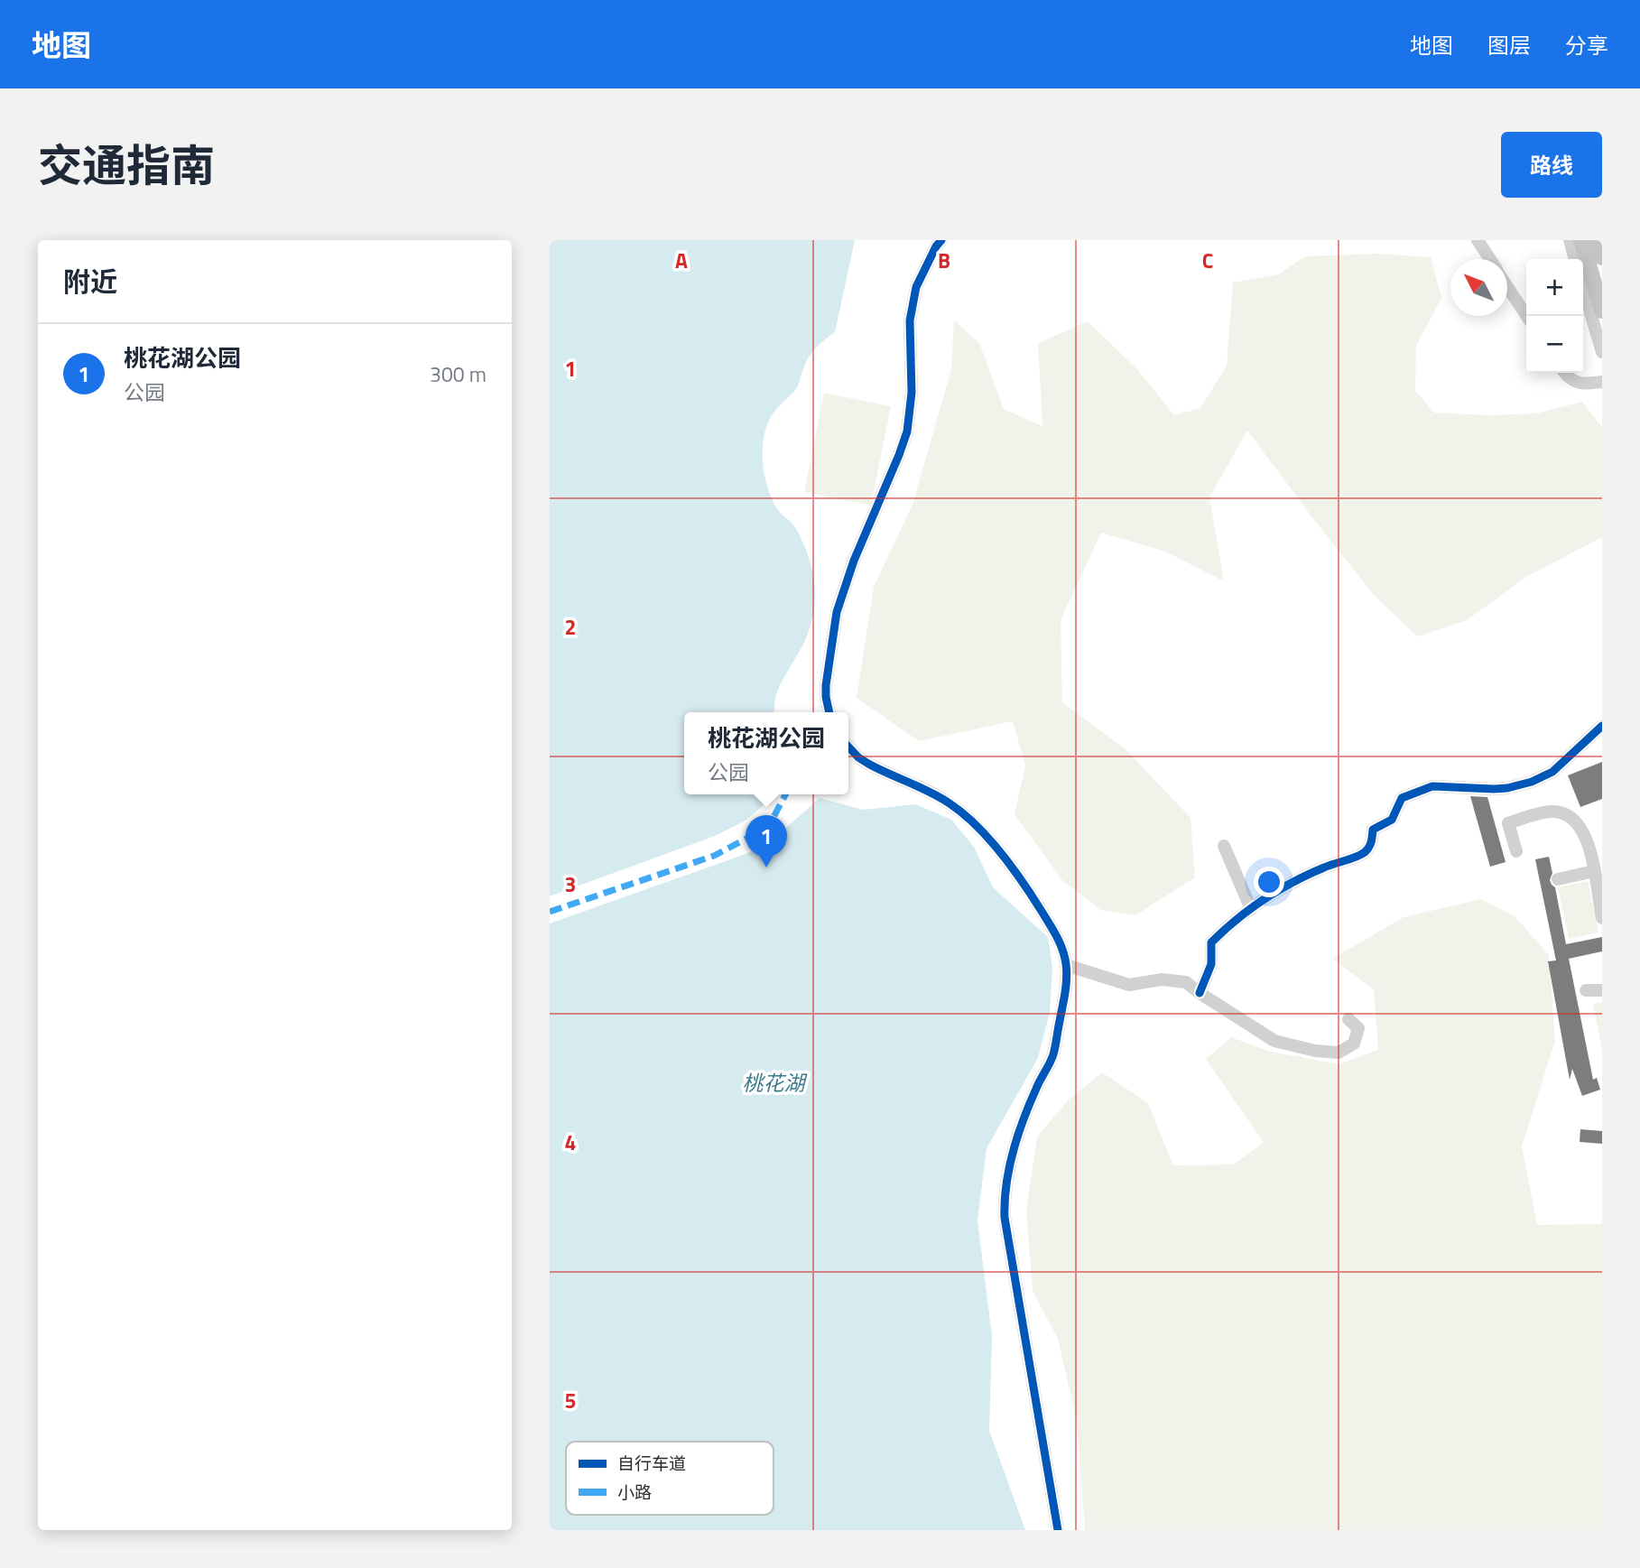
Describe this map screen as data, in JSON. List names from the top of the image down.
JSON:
{
  "water": ["桃花湖"],
  "legend": ["自行车道", "小路"],
  "north": "top left",
  "page": {
    "header": "地图",
    "nav": ["地图", "图层", "分享"],
    "title": "交通指南",
    "buttons": "路线",
    "heading": "附近",
    "map_buttons": ["+", "−"],
    "list": [
      {
        "mark": "1",
        "name": "桃花湖公园",
        "note": "公园",
        "value": "300 m"
      }
    ],
    "popup": ["桃花湖公园", "公园"],
    "pins": "1"
  },
  "grid": {
    "columns": ["A", "B", "C"],
    "rows": [
      "1",
      "2",
      "3",
      "4",
      "5"
    ]
  }
}
